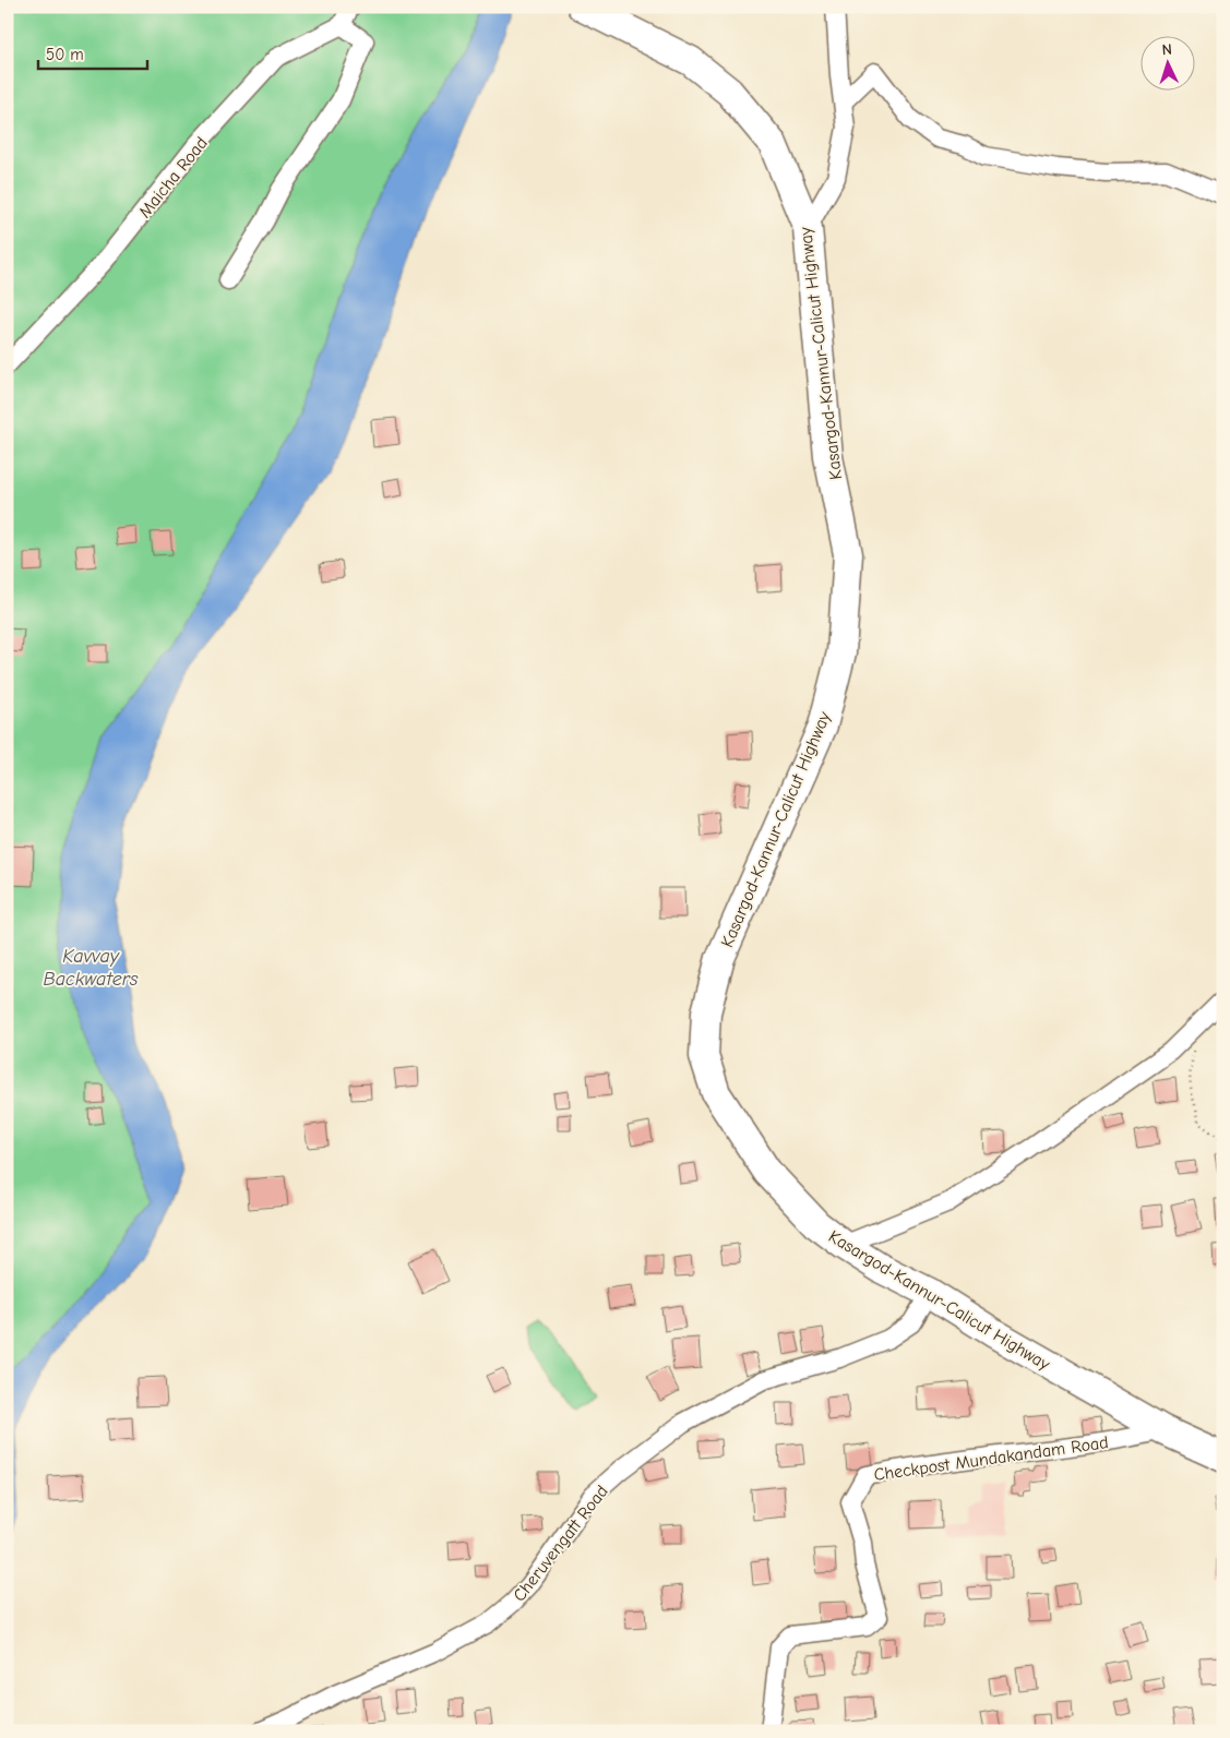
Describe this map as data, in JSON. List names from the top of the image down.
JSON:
{
  "streets": {
    "highway": ["Kasargod-Kannur-Calicut Highway"],
    "street": ["Maicha Road", "Checkpost Mundakandam Road", "Cheruvengatt Road"]
  },
  "crossings": [
    ["Kasargod-Kannur-Calicut Highway", "Checkpost Mundakandam Road"],
    ["Kasargod-Kannur-Calicut Highway", "Cheruvengatt Road"]
  ],
  "water": ["Kavvay Backwaters"],
  "scale_bar": "50 m",
  "north": "top"
}
